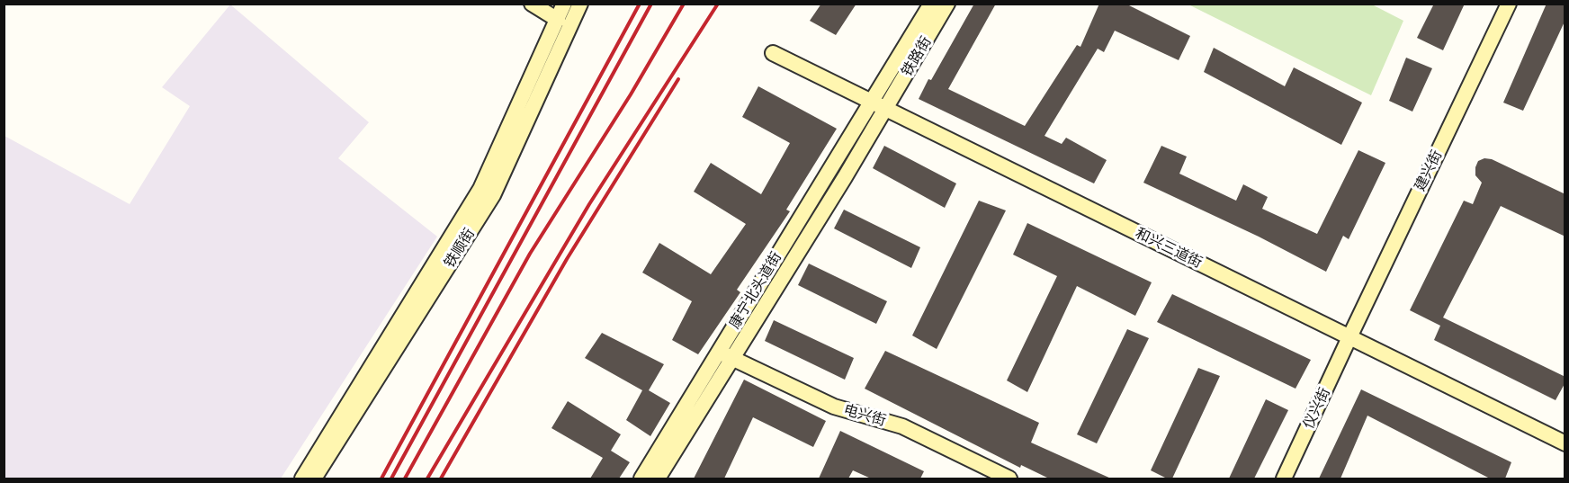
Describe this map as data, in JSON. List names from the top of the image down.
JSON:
{
  "streets": {
    "main road": [
      "铁路街",
      "建兴街",
      "铁顺街",
      "和兴三道街",
      "康宁北头道街",
      "仪兴街",
      "电兴街"
    ]
  },
  "crossings": [
    ["铁路街", "和兴三道街"],
    ["铁路街", "康宁北头道街"],
    ["建兴街", "和兴三道街"],
    ["建兴街", "仪兴街"],
    ["和兴三道街", "康宁北头道街"],
    ["和兴三道街", "仪兴街"],
    ["康宁北头道街", "电兴街"]
  ]
}
